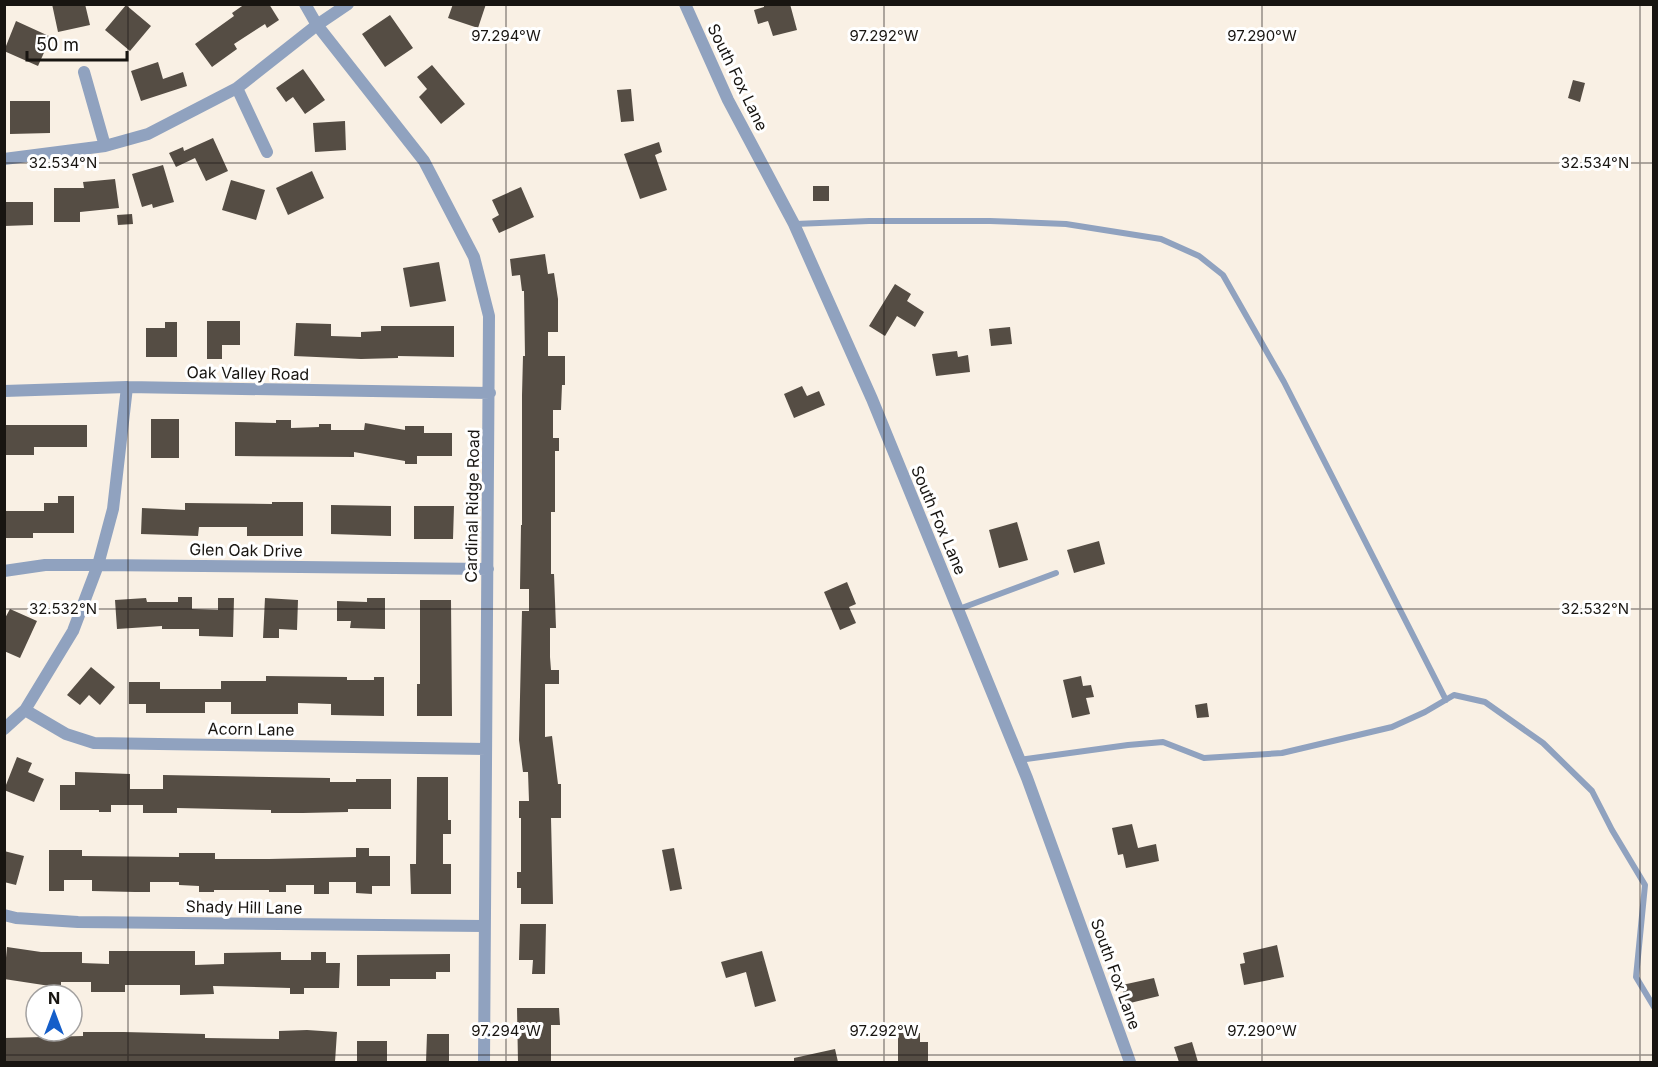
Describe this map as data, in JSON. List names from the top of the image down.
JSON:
{
  "streets": {
    "street": [
      "South Fox Lane",
      "Oak Valley Road",
      "Cardinal Ridge Road",
      "Glen Oak Drive",
      "Acorn Lane",
      "Shady Hill Lane"
    ]
  },
  "crossings": [
    ["Oak Valley Road", "Cardinal Ridge Road"],
    ["Cardinal Ridge Road", "Glen Oak Drive"],
    ["Cardinal Ridge Road", "Acorn Lane"],
    ["Cardinal Ridge Road", "Shady Hill Lane"]
  ],
  "scale_bar": "50 m",
  "north": "top",
  "coordinates": [
    "97.294°W",
    "97.292°W",
    "97.290°W",
    "32.534°N",
    "32.532°N"
  ]
}
